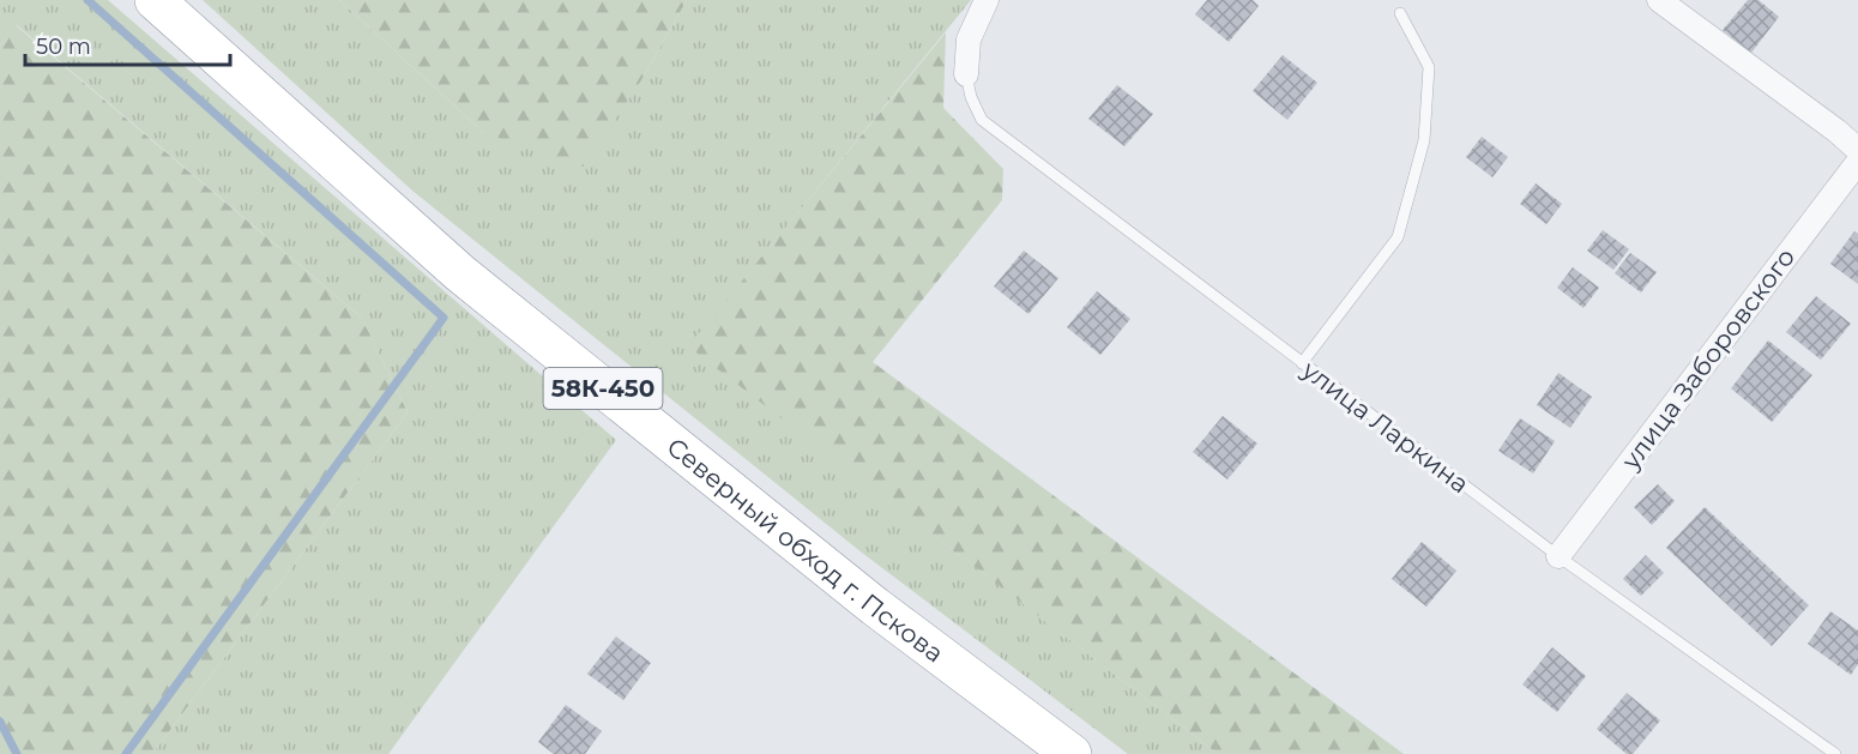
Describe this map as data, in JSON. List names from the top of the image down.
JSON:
{
  "streets": {
    "highway": ["58К-450", "Северный обход г. Пскова"],
    "street": ["улица Заборовского"],
    "lane": ["улица Ларкина"]
  },
  "crossings": [
    ["улица Заборовского", "улица Ларкина"]
  ],
  "scale_bar": "50 m"
}
